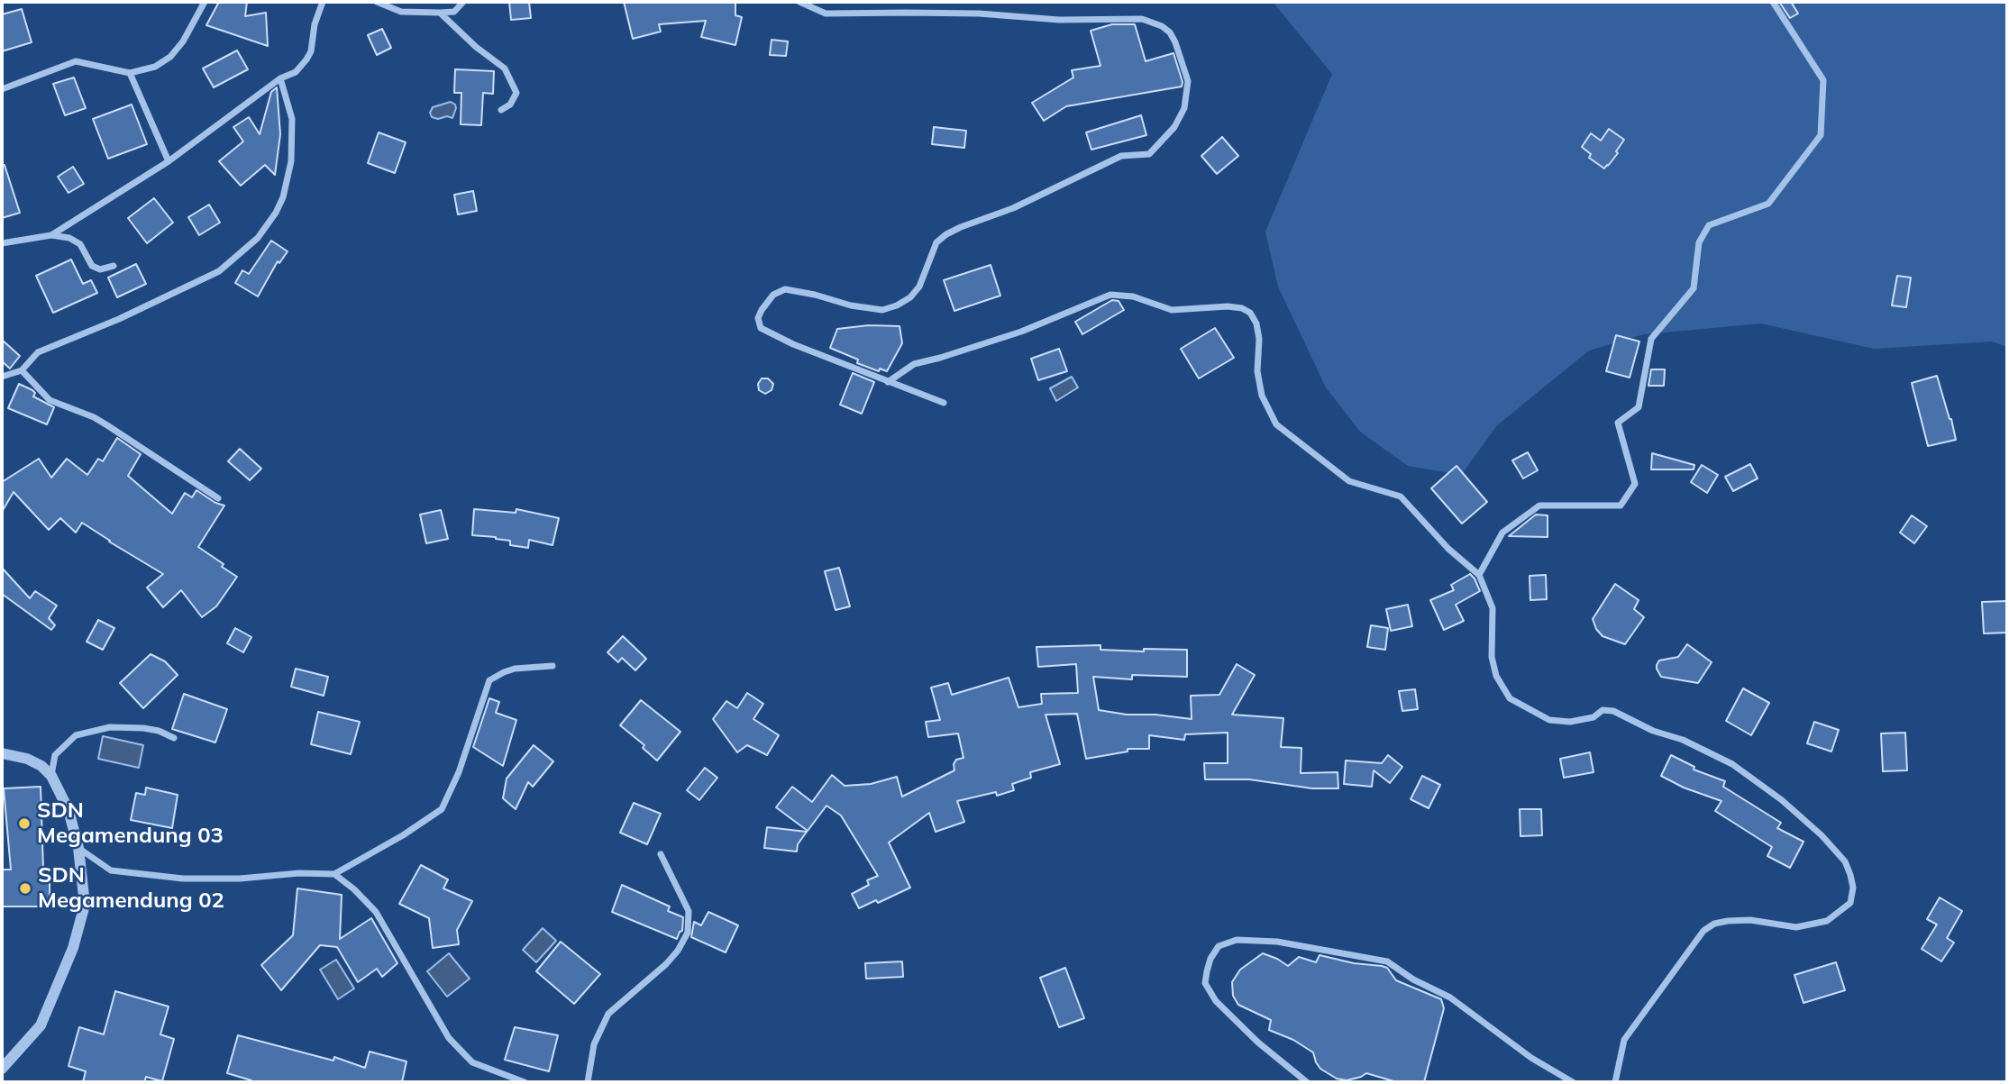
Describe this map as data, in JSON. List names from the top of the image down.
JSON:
{
  "places": ["SDN Megamendung 03", "SDN Megamendung 02"]
}
